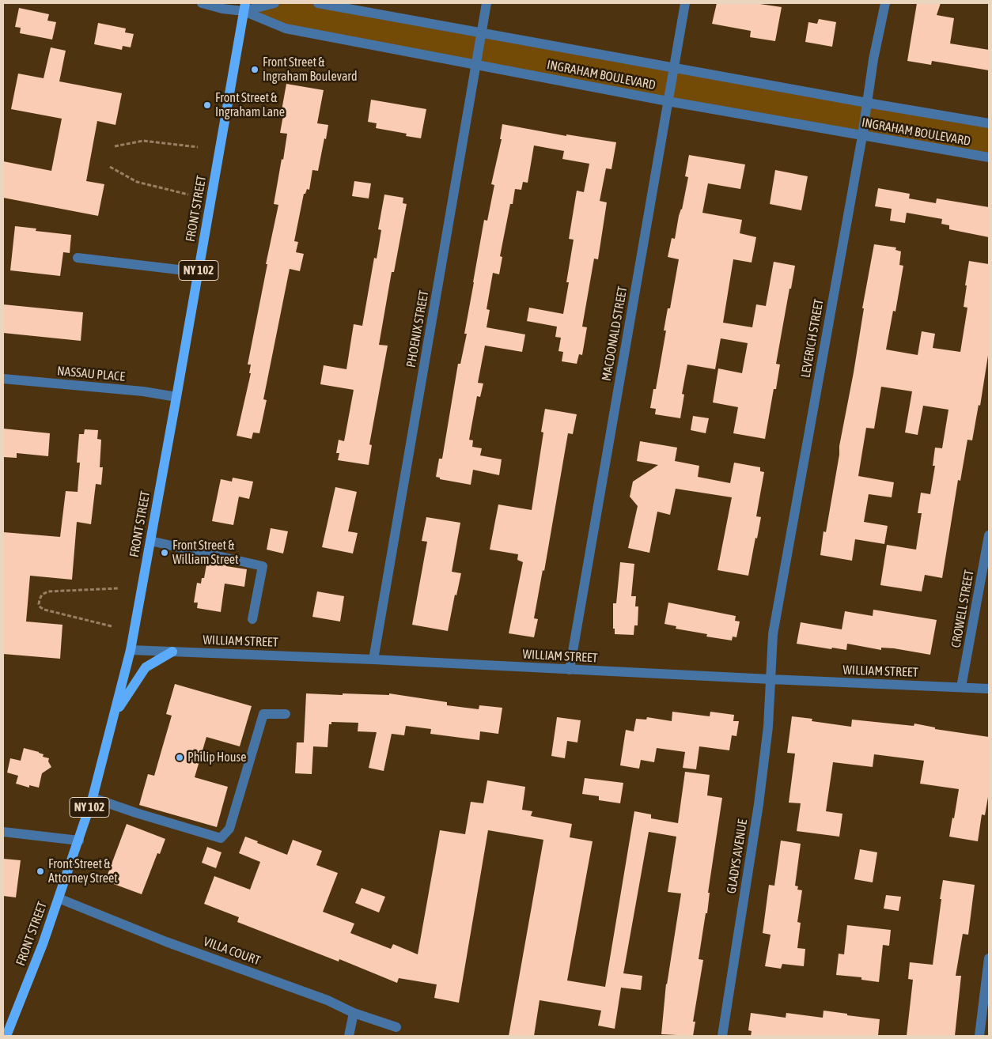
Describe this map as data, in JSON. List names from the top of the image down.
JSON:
{
  "streets": {
    "main road": ["FRONT STREET", "NY 102"],
    "street": [
      "INGRAHAM BOULEVARD",
      "PHOENIX STREET",
      "MACDONALD STREET",
      "LEVERICH STREET",
      "NASSAU PLACE",
      "CROWELL STREET",
      "WILLIAM STREET",
      "GLADYS AVENUE",
      "VILLA COURT"
    ]
  },
  "crossings": [
    ["INGRAHAM BOULEVARD", "FRONT STREET"],
    ["INGRAHAM BOULEVARD", "PHOENIX STREET"],
    ["INGRAHAM BOULEVARD", "MACDONALD STREET"],
    ["INGRAHAM BOULEVARD", "LEVERICH STREET"],
    ["FRONT STREET", "NASSAU PLACE"],
    ["FRONT STREET", "WILLIAM STREET"],
    ["FRONT STREET", "VILLA COURT"],
    ["PHOENIX STREET", "WILLIAM STREET"],
    ["MACDONALD STREET", "WILLIAM STREET"],
    ["LEVERICH STREET", "WILLIAM STREET"],
    ["LEVERICH STREET", "GLADYS AVENUE"],
    ["CROWELL STREET", "WILLIAM STREET"],
    ["WILLIAM STREET", "GLADYS AVENUE"]
  ],
  "places": [
    "Front Street & Ingraham Boulevard",
    "Front Street & Ingraham Lane",
    "Front Street & William Street",
    "Philip House",
    "Front Street & Attorney Street"
  ]
}
